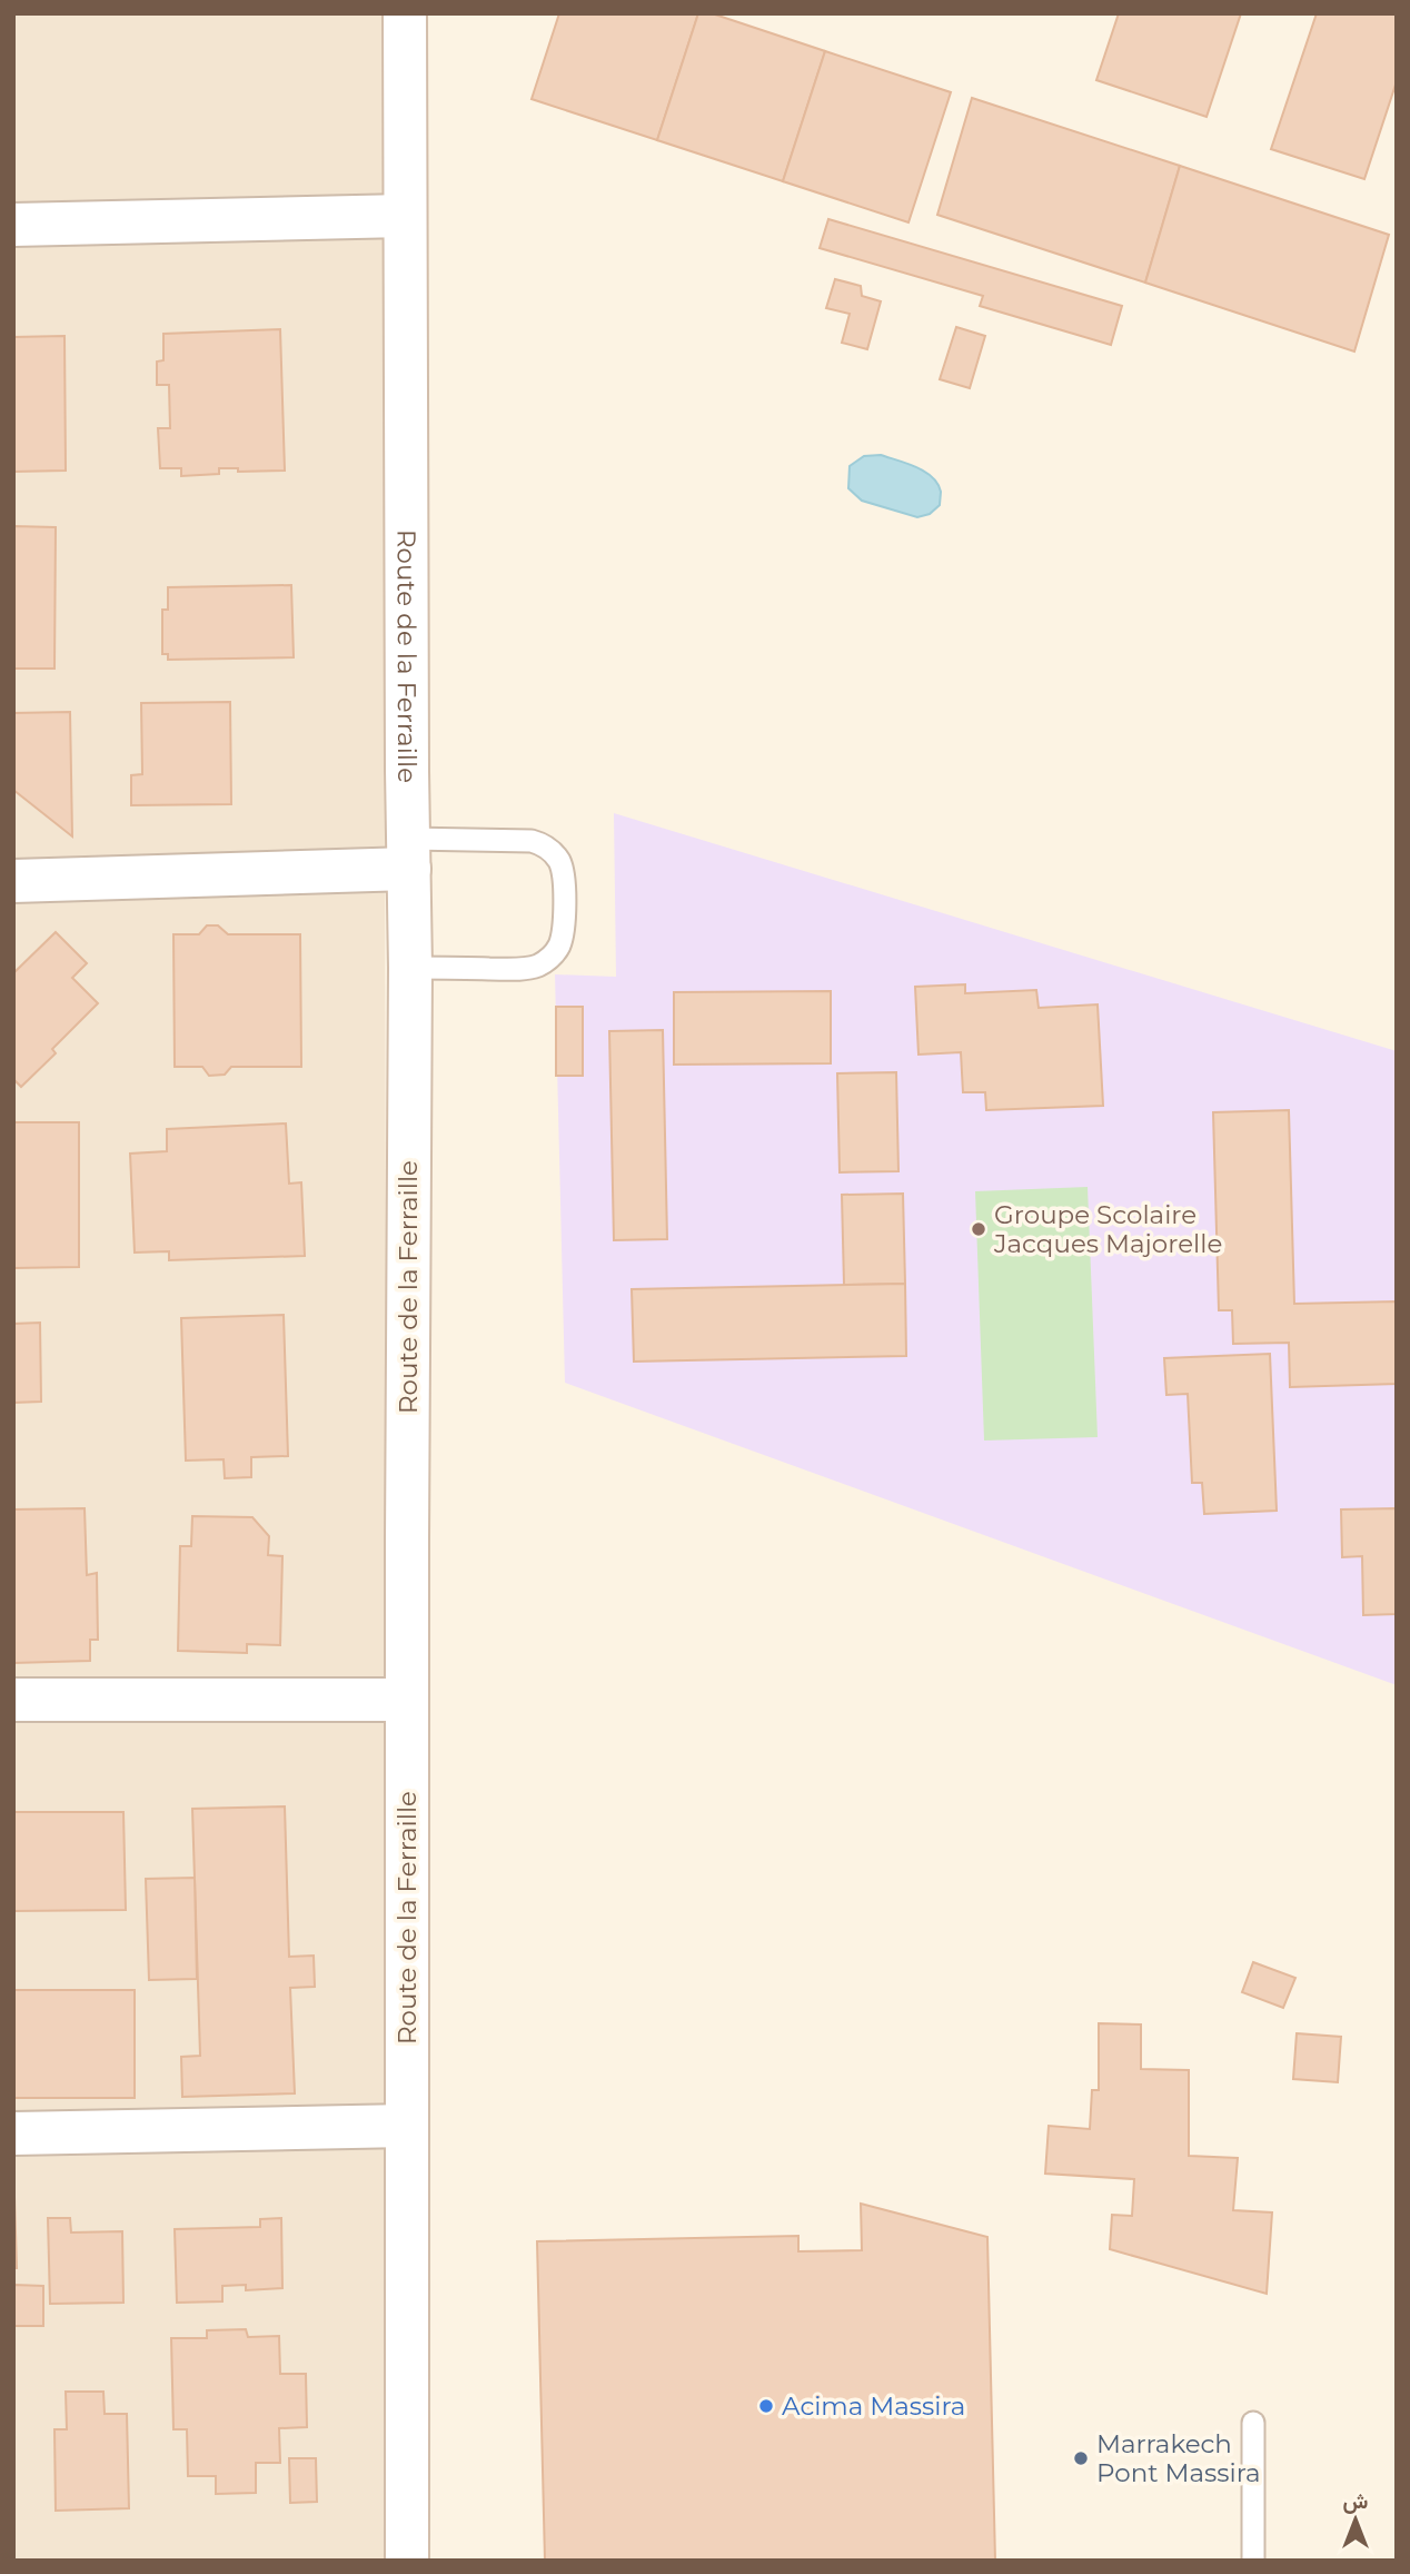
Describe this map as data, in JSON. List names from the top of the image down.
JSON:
{
  "streets": {
    "street": ["Route de la Ferraille"]
  },
  "places": ["Groupe Scolaire Jacques Majorelle", "Acima Massira", "Marrakech Pont Massira"],
  "north": "top"
}
